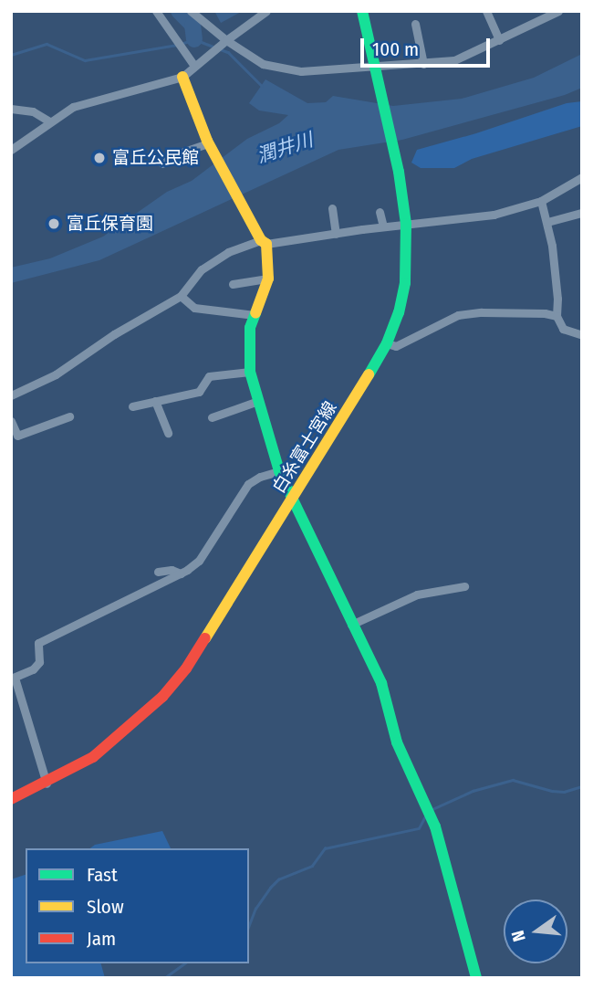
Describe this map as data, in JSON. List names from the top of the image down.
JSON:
{
  "streets": {
    "street": ["白糸富士宮線"]
  },
  "water": ["潤井川"],
  "places": ["富丘公民館", "富丘保育園"],
  "legend": ["Fast", "Slow", "Jam"],
  "scale_bar": "100 m",
  "north": "left"
}
